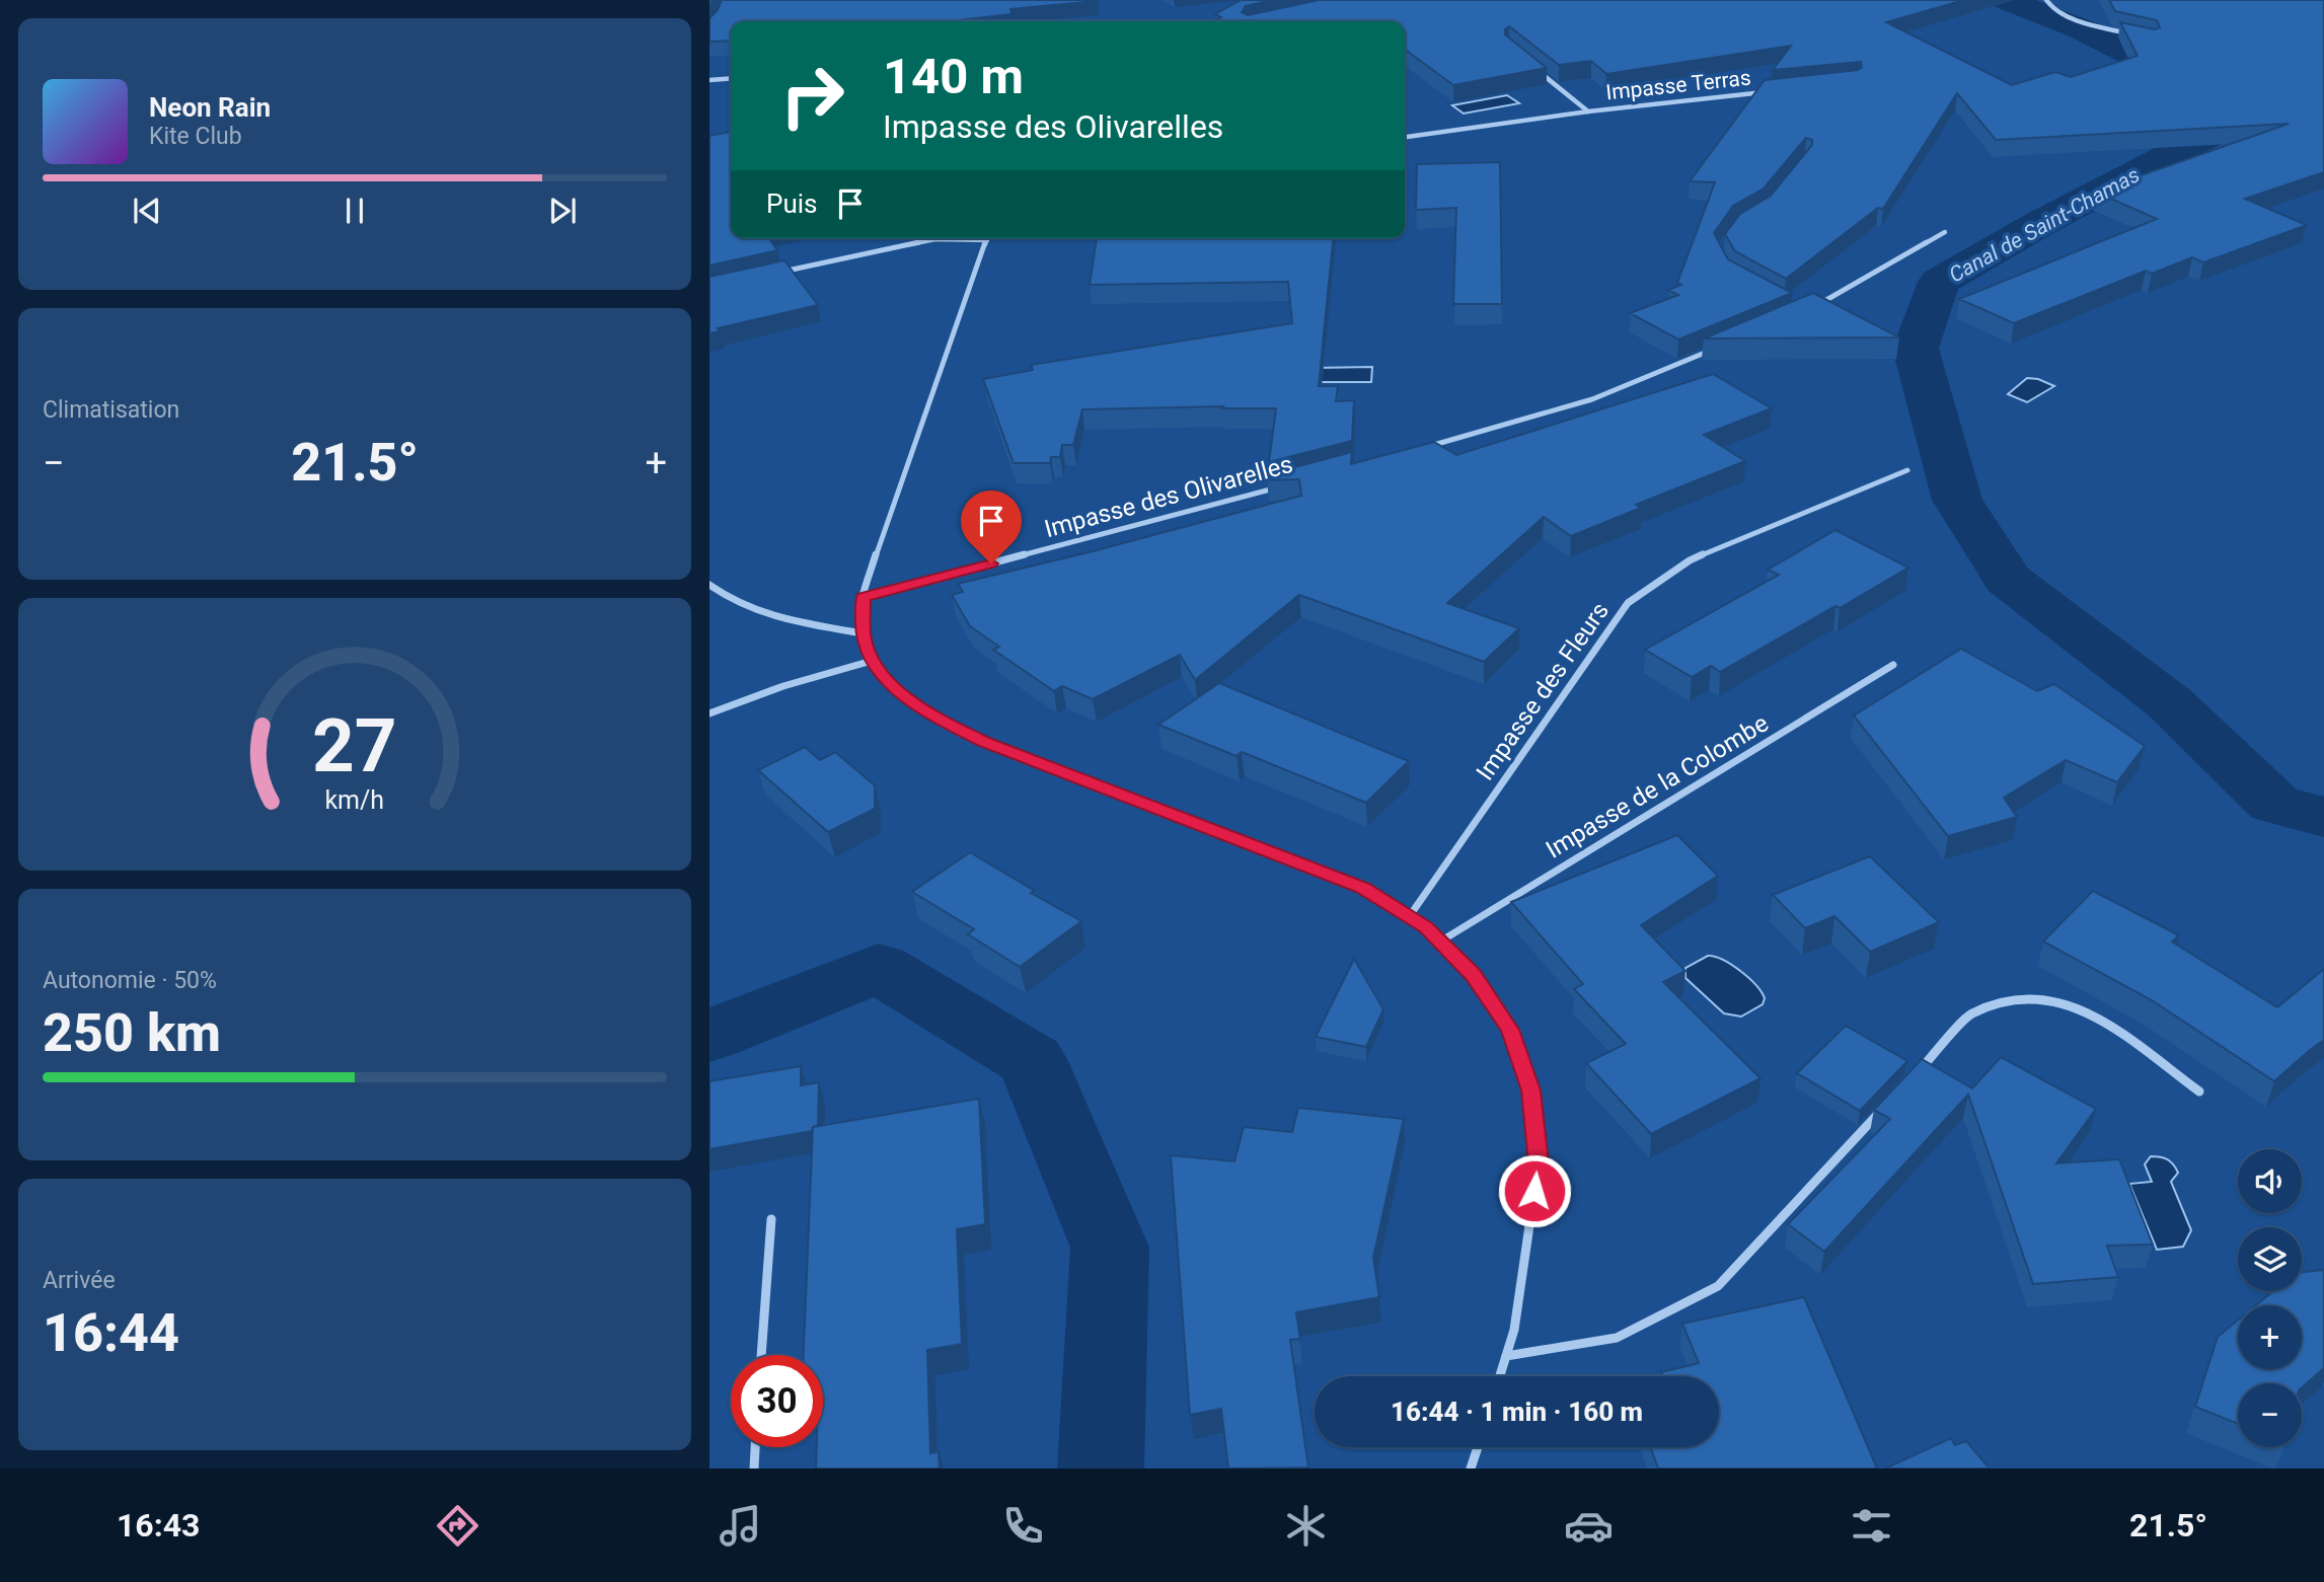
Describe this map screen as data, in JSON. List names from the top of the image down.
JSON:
{
  "streets": {
    "street": [
      "Impasse Terras",
      "Impasse des Olivarelles",
      "Impasse des Fleurs",
      "Impasse de la Colombe"
    ]
  },
  "water": ["Canal de Saint-Chamas"],
  "page": {
    "turn": ["140 m", "Impasse des Olivarelles"],
    "song": ["Neon Rain", "Kite Club"],
    "then": "Puis",
    "tile": [
      "Climatisation",
      ["Autonomie · 50%", "250 km"],
      ["Arrivée", "16:44"]
    ],
    "heat": ["−", "21.5°", "+"],
    "map_buttons": ["+", "−"],
    "limit": "30",
    "trip": "16:44 · 1 min · 160 m",
    "tabs": ["16:43", "21.5°"],
    "gauge": ["27", "km/h"]
  }
}
